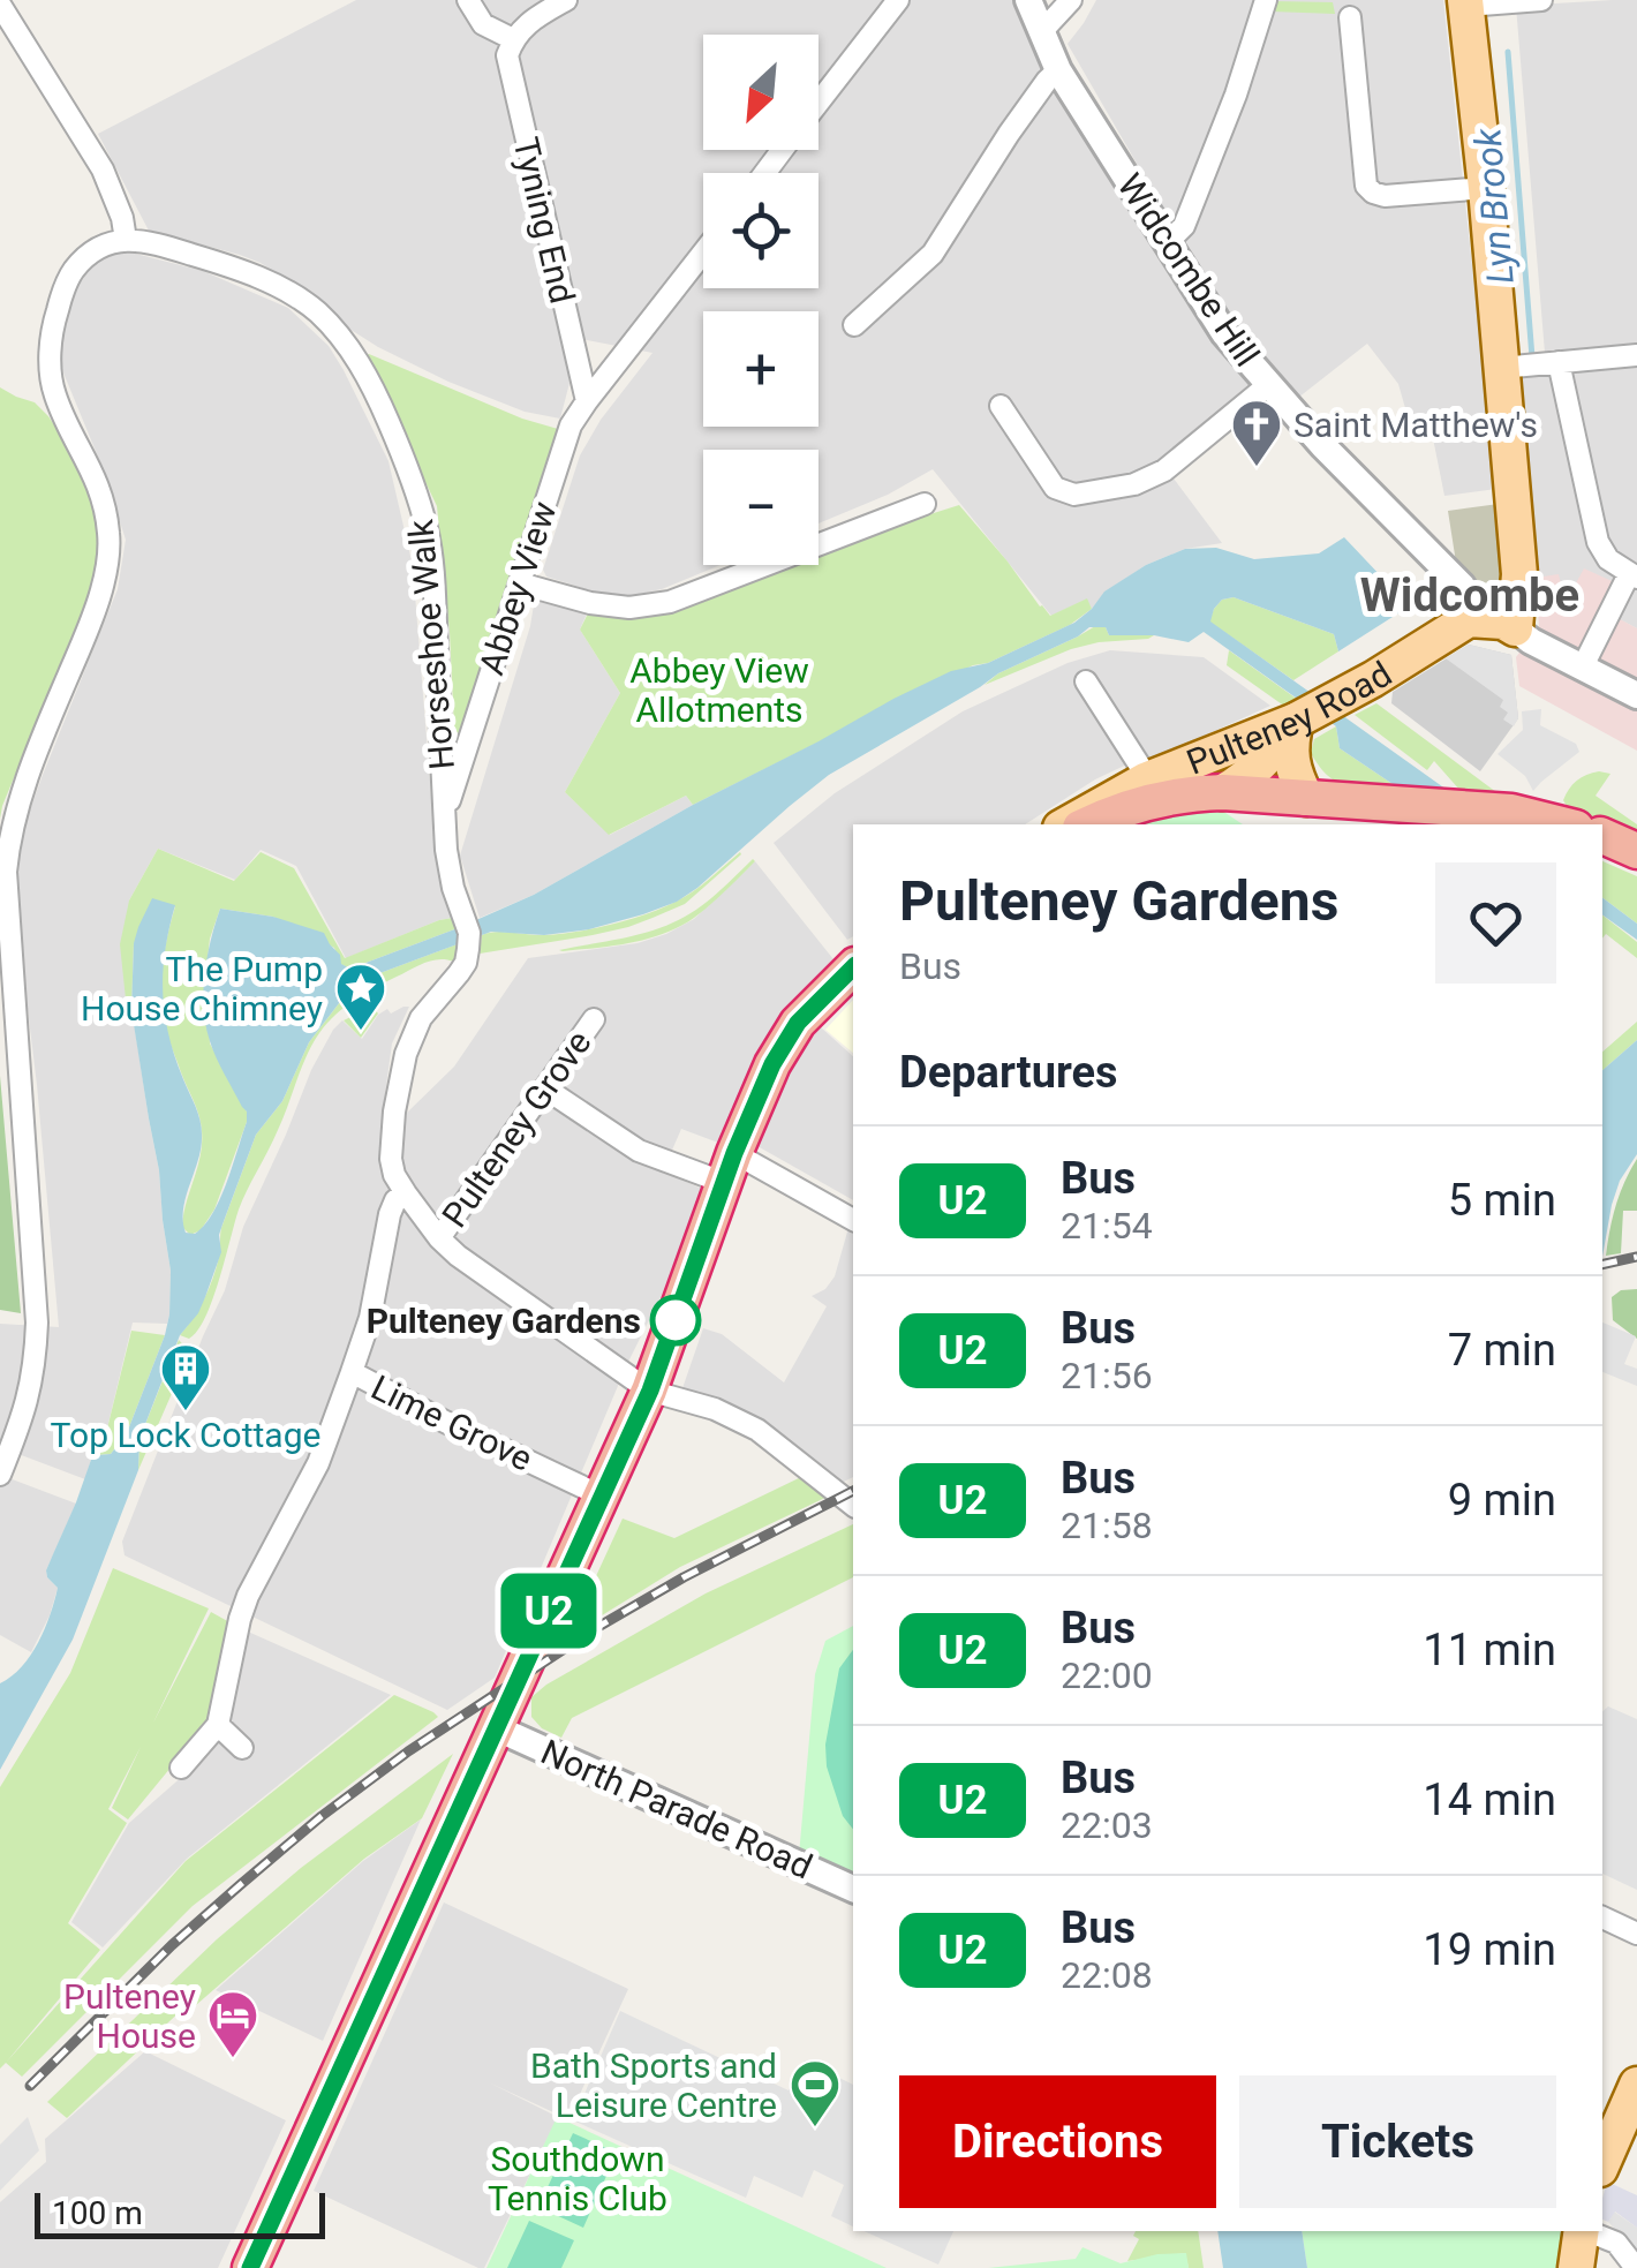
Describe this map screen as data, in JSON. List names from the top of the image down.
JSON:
{
  "streets": {
    "highway": ["Pulteney Road"],
    "street": [
      "Tyning End",
      "Widcombe Hill",
      "Abbey View",
      "Horseshoe Walk",
      "Pulteney Grove",
      "Lime Grove",
      "North Parade Road"
    ]
  },
  "crossings": [
    ["Tyning End", "Abbey View"],
    ["Widcombe Hill", "Pulteney Road"],
    ["Abbey View", "Horseshoe Walk"]
  ],
  "districts": ["Widcombe"],
  "water": ["Lyn Brook"],
  "parks": ["Abbey View Allotments", "Southdown Tennis Club"],
  "places": {
    "church": ["Saint Matthew's"],
    "place": ["The Pump House Chimney"],
    "other": ["Pulteney Gardens"],
    "building": ["Top Lock Cottage"],
    "hotel": ["Pulteney House"],
    "sports": ["Bath Sports and Leisure Centre"]
  },
  "lines": ["bus line U2"],
  "scale_bar": "100 m",
  "north": "bottom left",
  "page": {
    "on_map": "U2",
    "map_buttons": ["+", "−"],
    "heading": [
      ["Pulteney Gardens", "Bus"],
      "Departures"
    ],
    "list": [
      {
        "mark": "U2",
        "name": "Bus",
        "note": "21:54",
        "value": "5 min"
      },
      {
        "mark": "U2",
        "name": "Bus",
        "note": "21:56",
        "value": "7 min"
      },
      {
        "mark": "U2",
        "name": "Bus",
        "note": "21:58",
        "value": "9 min"
      },
      {
        "mark": "U2",
        "name": "Bus",
        "note": "22:00",
        "value": "11 min"
      },
      {
        "mark": "U2",
        "name": "Bus",
        "note": "22:03",
        "value": "14 min"
      },
      {
        "mark": "U2",
        "name": "Bus",
        "note": "22:08",
        "value": "19 min"
      }
    ],
    "buttons": ["Directions", "Tickets"],
    "scale": "100 m"
  }
}
